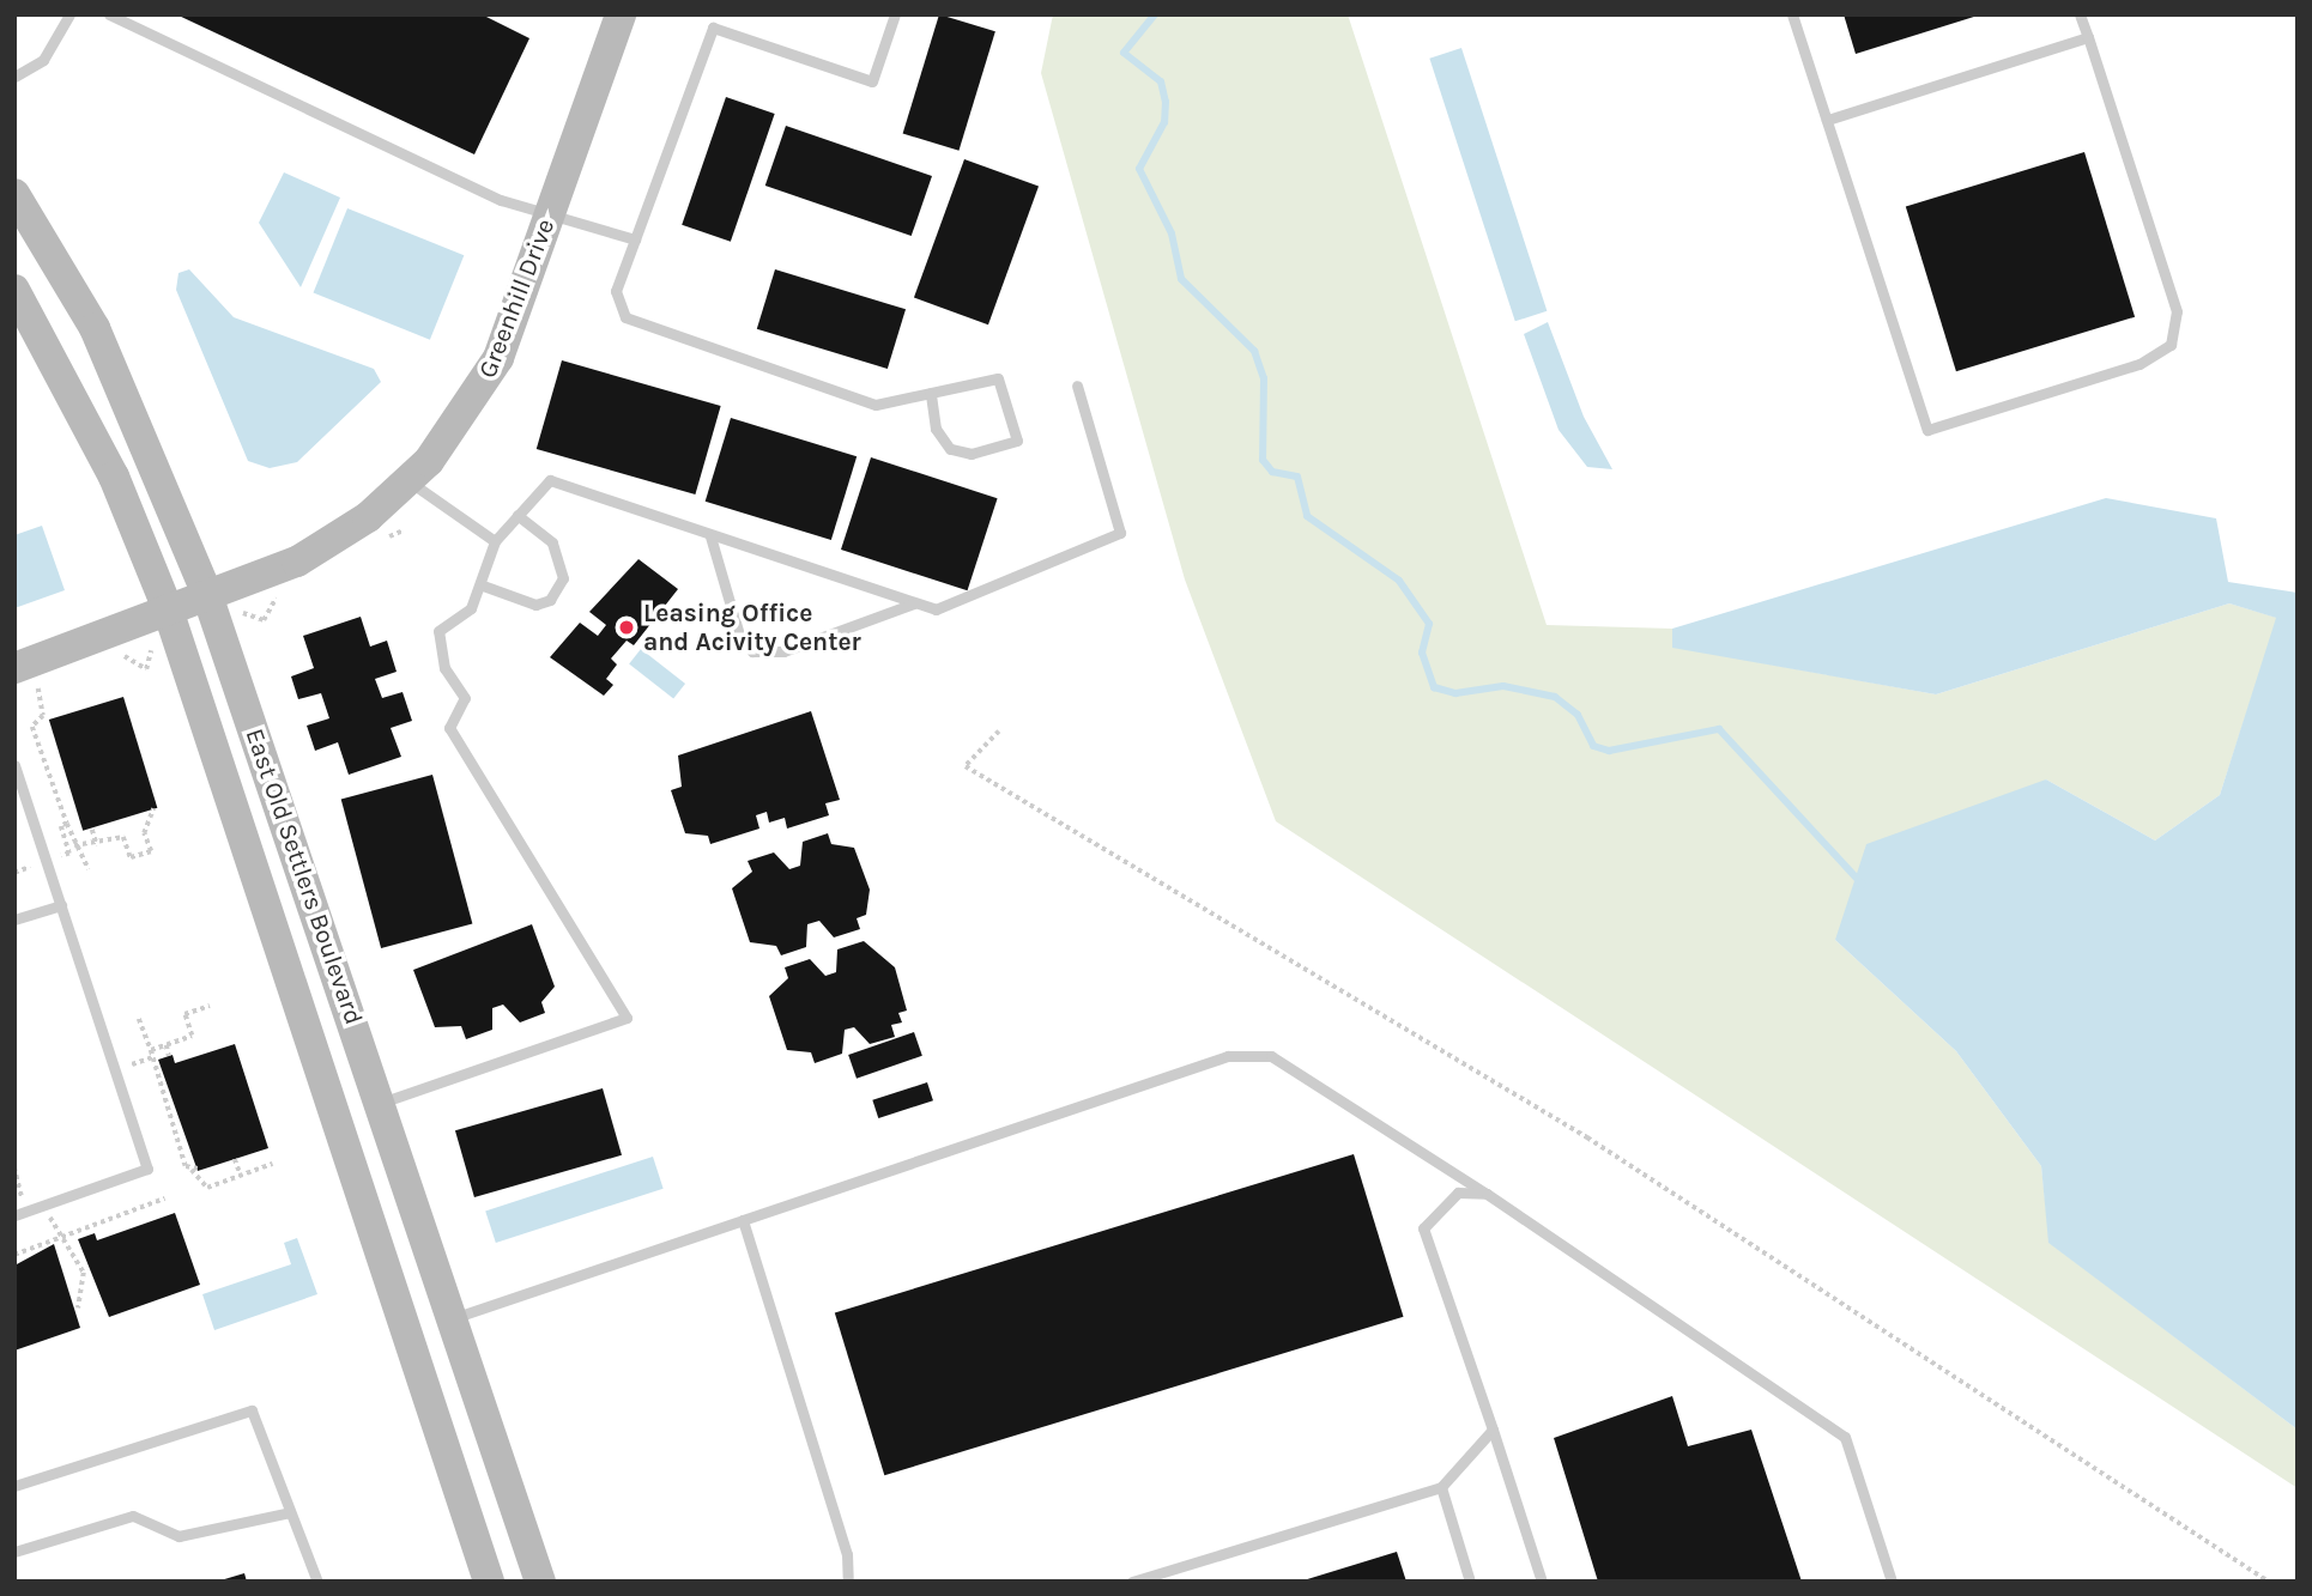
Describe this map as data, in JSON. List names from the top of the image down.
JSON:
{
  "streets": {
    "main road": ["Greenhill Drive", "East Old Settlers Boulevard"]
  },
  "crossings": [
    ["Greenhill Drive", "East Old Settlers Boulevard"]
  ],
  "places": ["Leasing Office and Acivity Center"]
}
